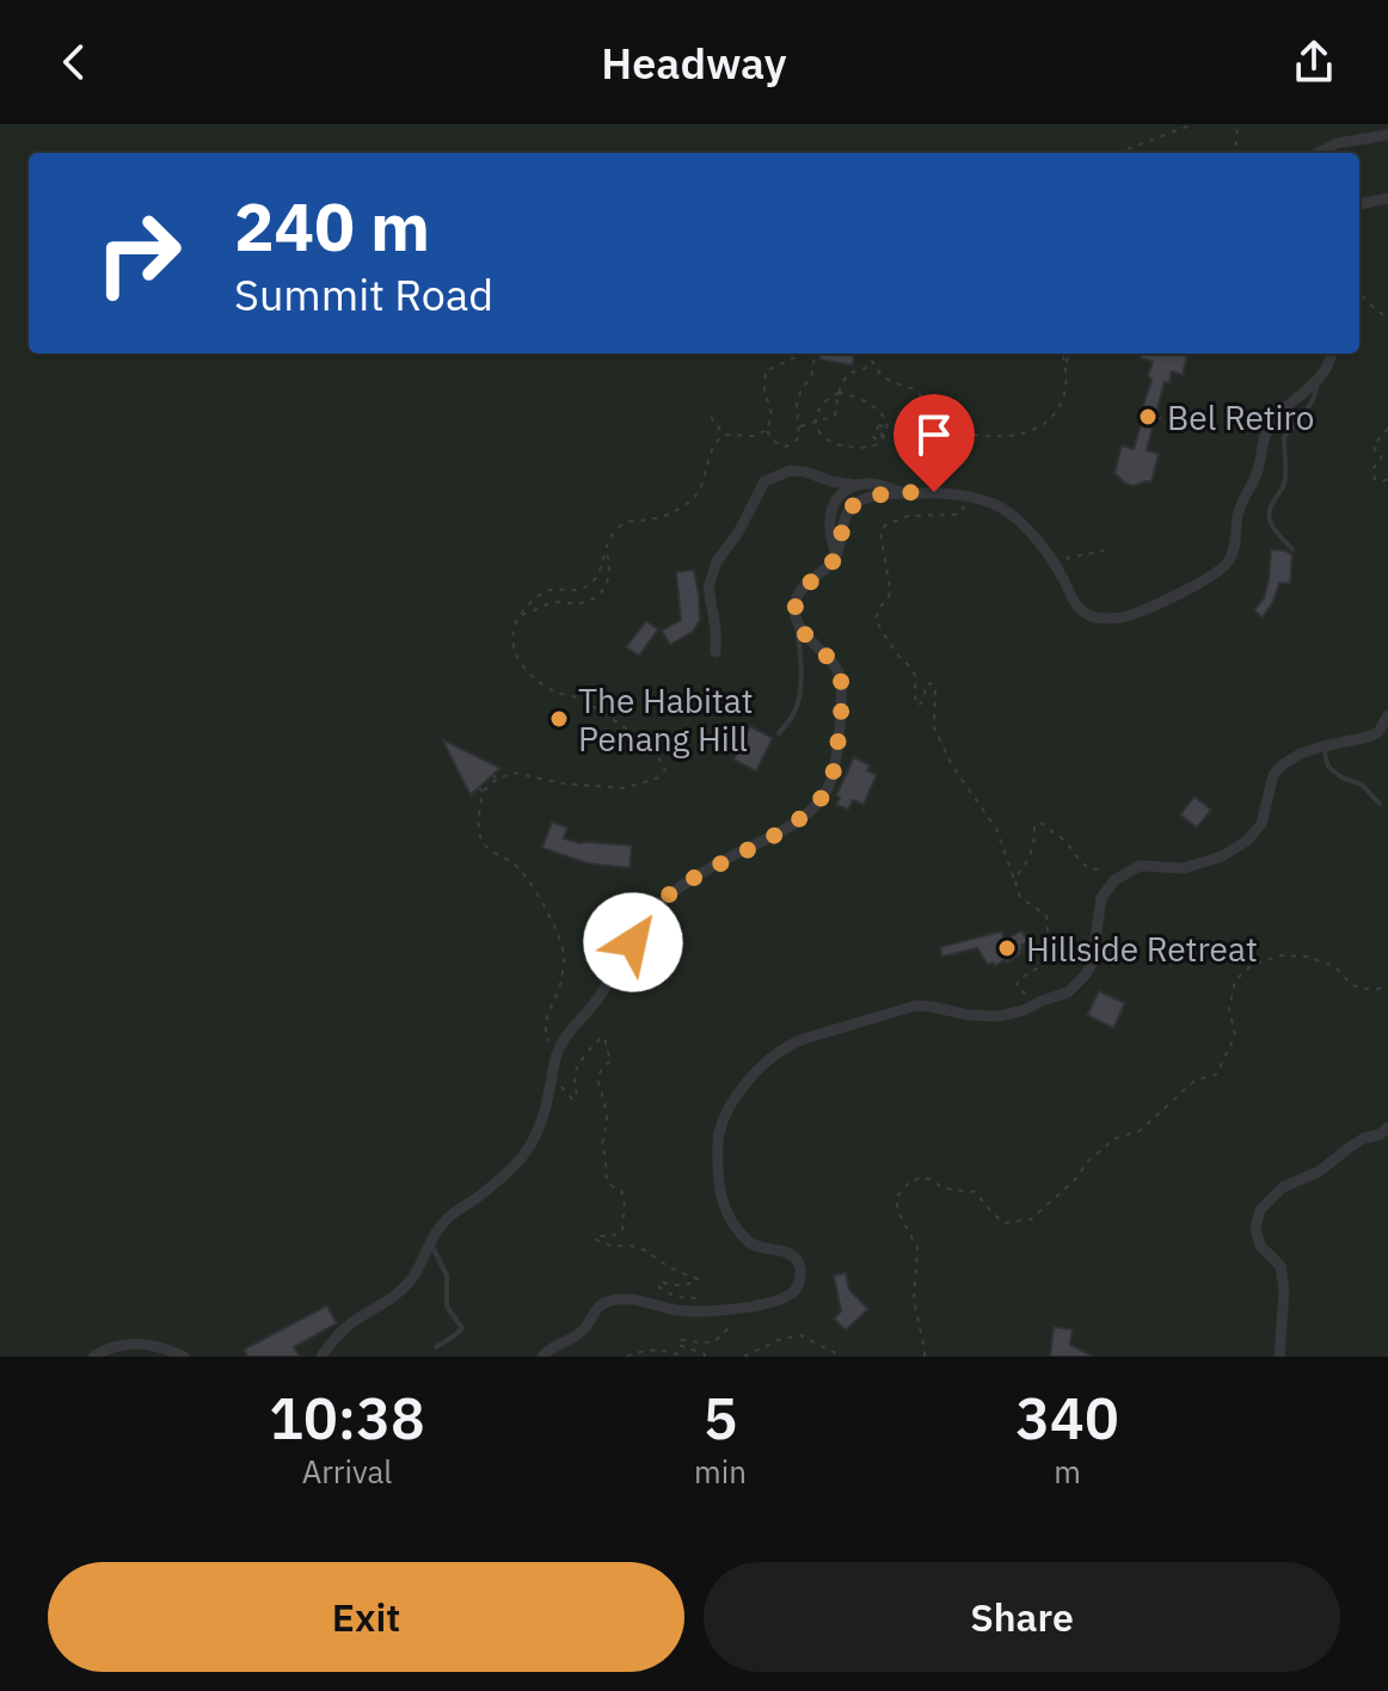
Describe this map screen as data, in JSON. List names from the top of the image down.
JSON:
{
  "places": ["Bel Retiro", "The Habitat Penang Hill", "Hillside Retreat"],
  "page": {
    "header": "Headway",
    "turn": ["240 m", "Summit Road"],
    "eta": [
      "10:38",
      "Arrival",
      "5",
      "min",
      "340",
      "m"
    ],
    "buttons": ["Exit", "Share"]
  }
}
